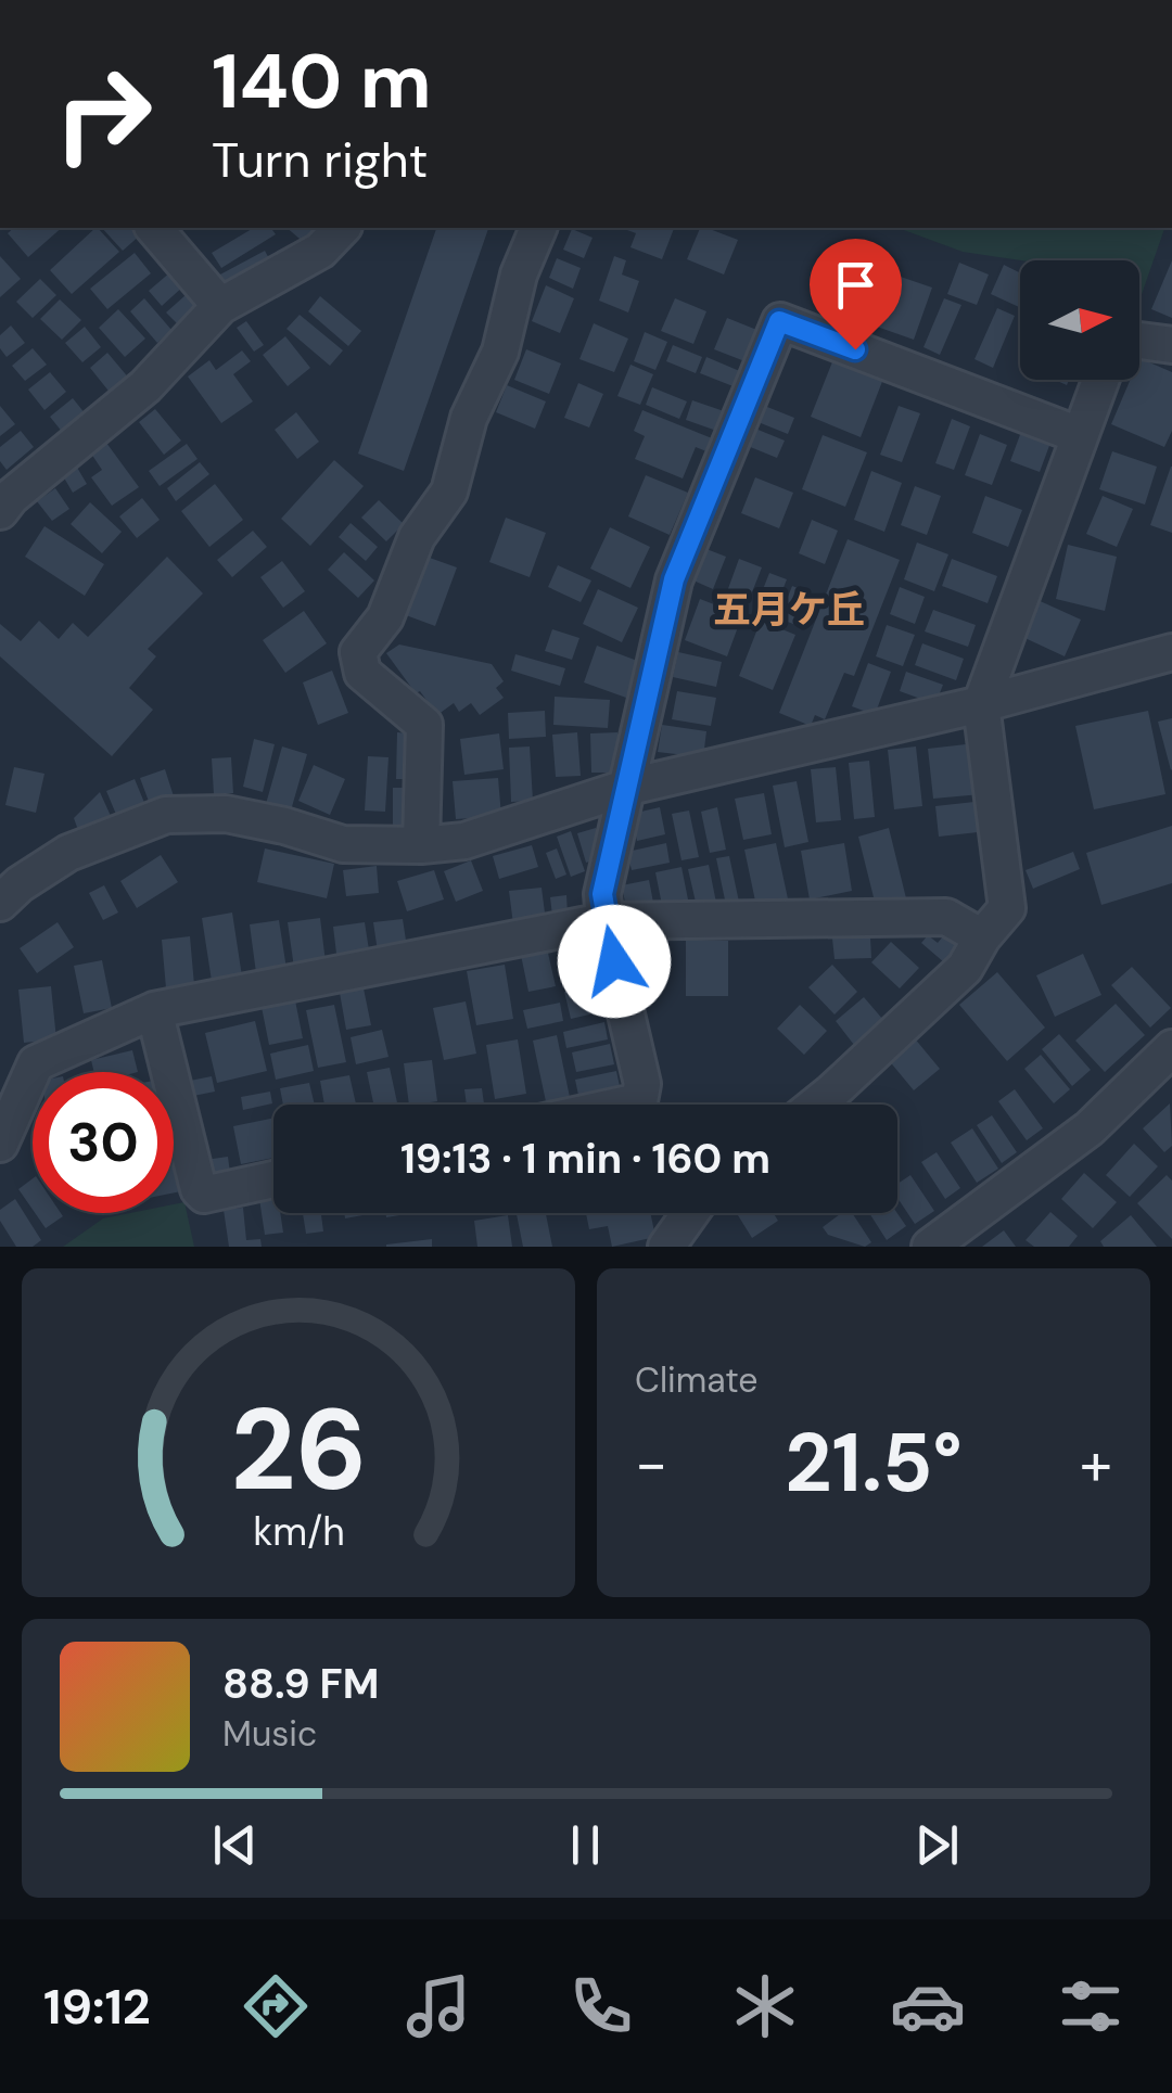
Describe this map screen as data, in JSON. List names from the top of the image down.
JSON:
{
  "districts": ["五月ケ丘"],
  "north": "right",
  "page": {
    "turn": ["140 m", "Turn right"],
    "limit": "30",
    "trip": "19:13 · 1 min · 160 m",
    "tile": "Climate",
    "heat": ["−", "21.5°", "+"],
    "song": ["88.9 FM", "Music"],
    "tabs": "19:12",
    "gauge": ["26", "km/h"]
  }
}
